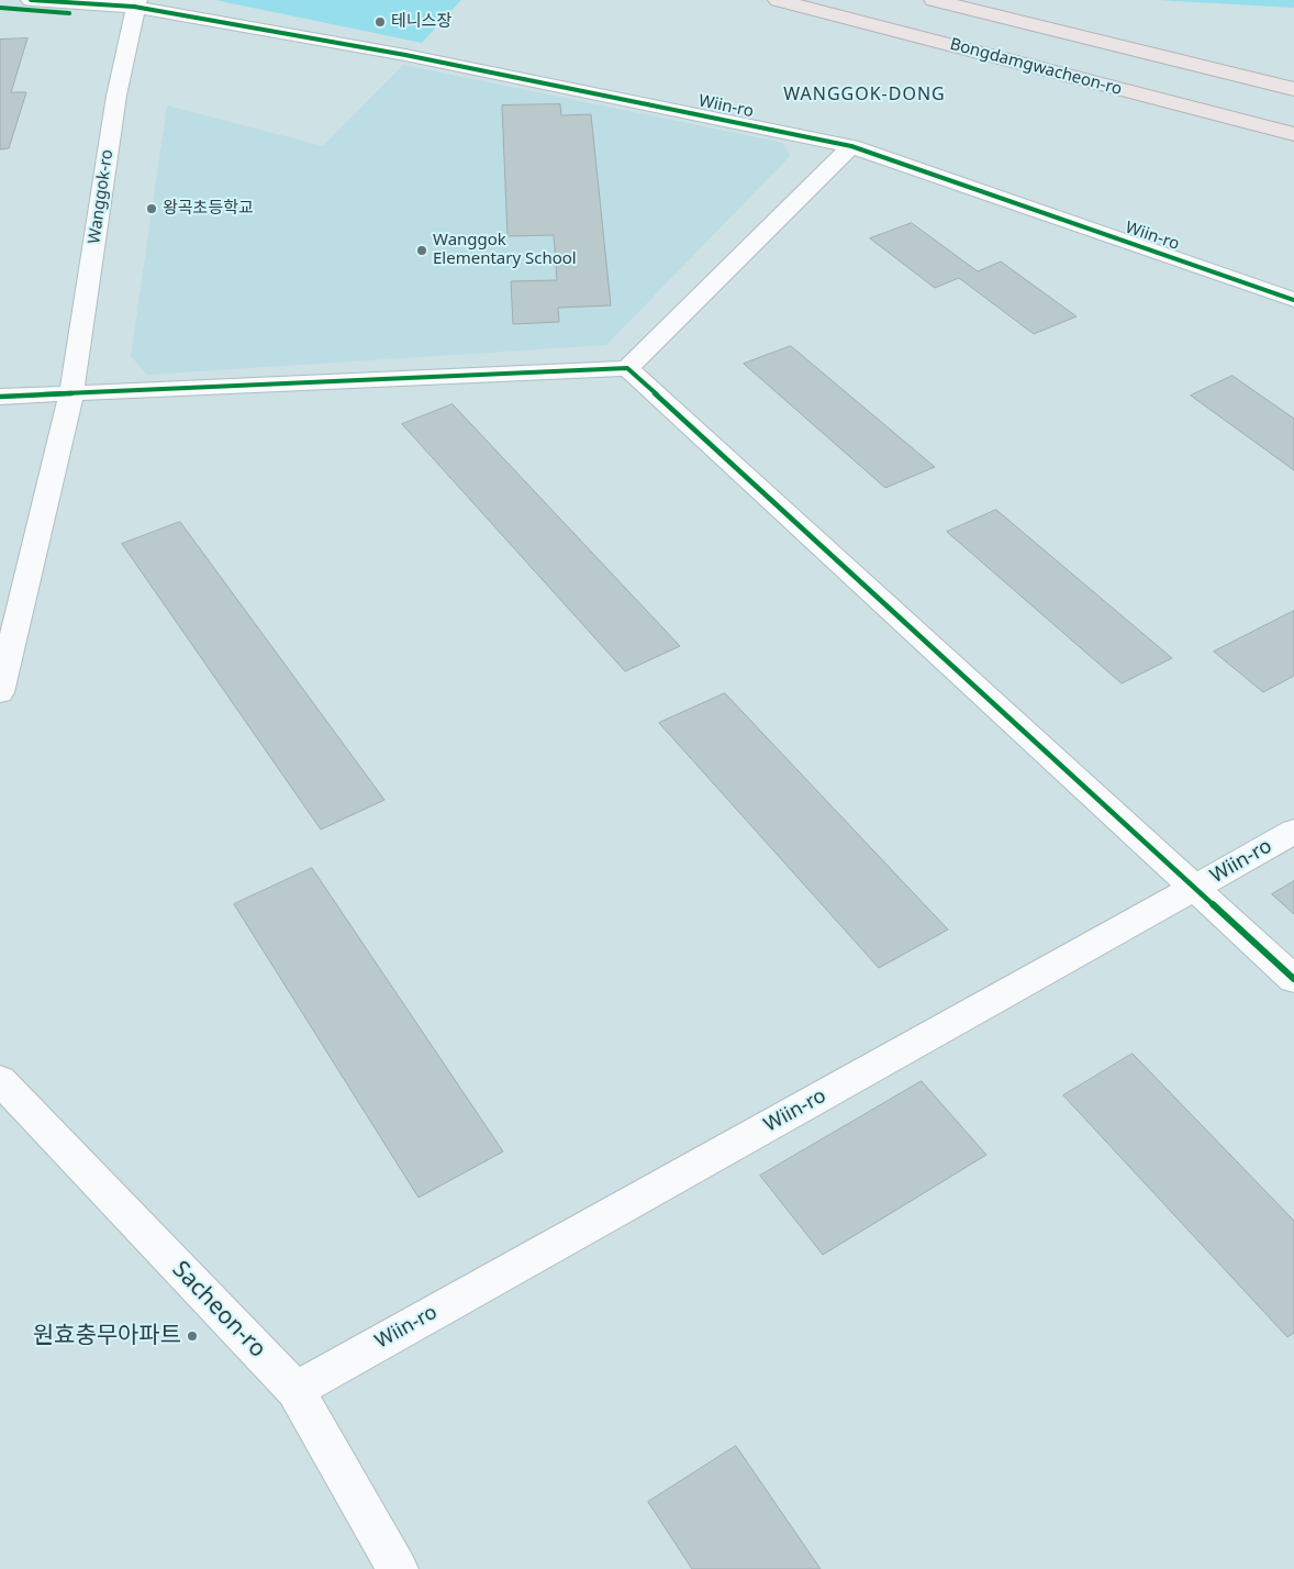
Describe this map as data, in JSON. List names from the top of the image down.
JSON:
{
  "streets": {
    "highway": ["Bongdamgwacheon-ro"],
    "street": ["Wiin-ro", "Wanggok-ro", "Sacheon-ro"]
  },
  "crossings": [
    ["Wiin-ro", "Wanggok-ro"],
    ["Wiin-ro", "Sacheon-ro"]
  ],
  "districts": ["WANGGOK-DONG"],
  "places": [
    "테니스장",
    "왕곡초등학교",
    "Wanggok Elementary School",
    "원효충무아파트"
  ]
}
